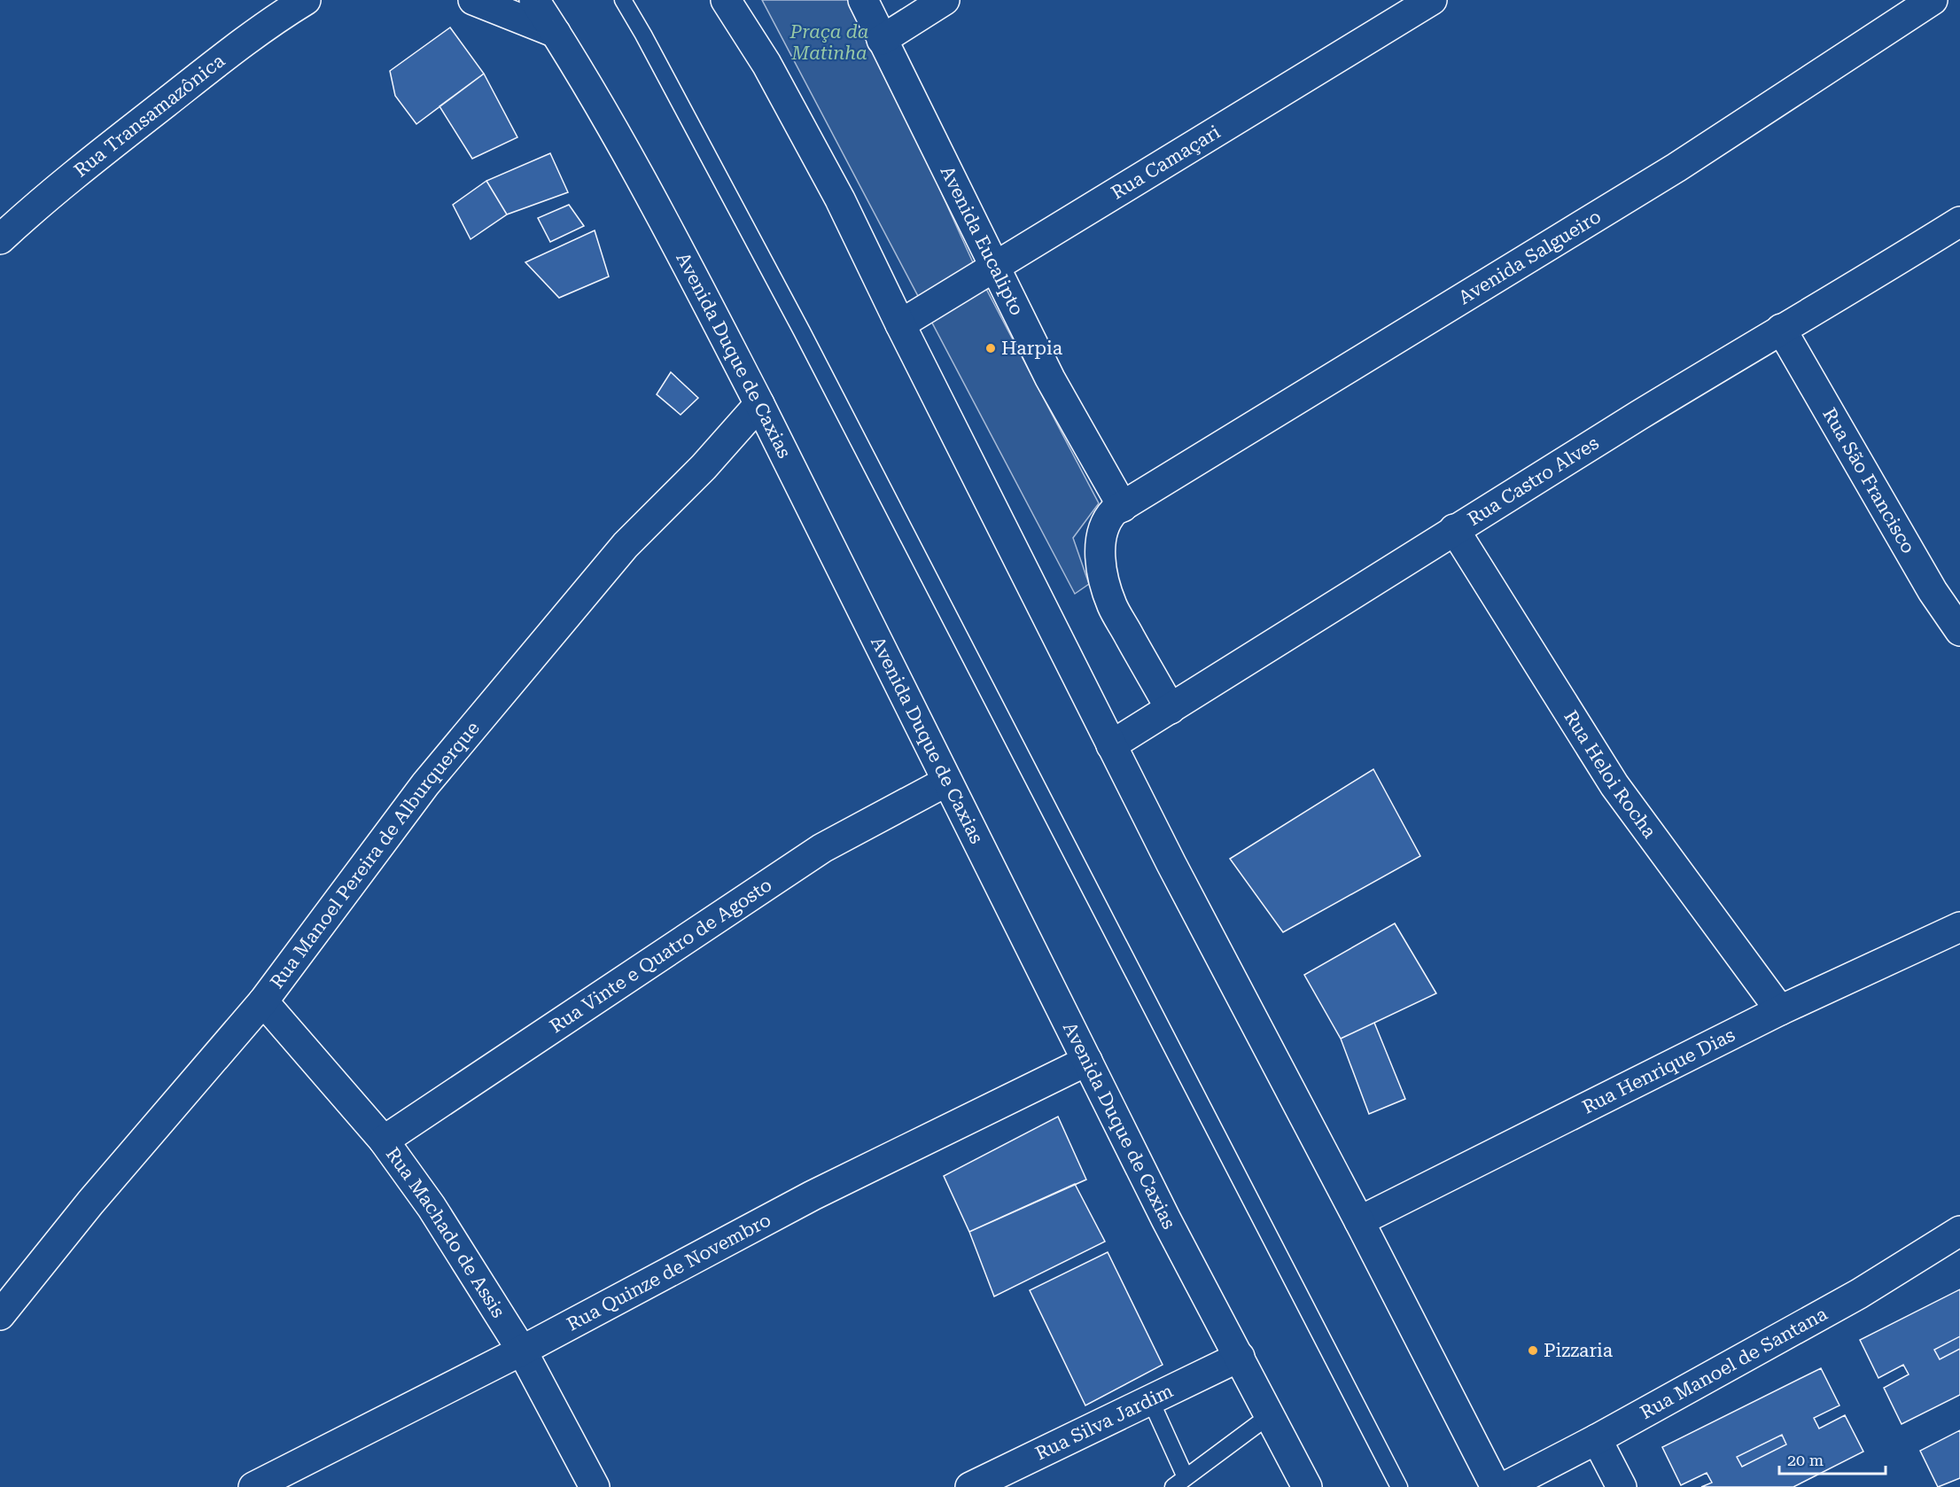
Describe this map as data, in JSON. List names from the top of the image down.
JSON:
{
  "streets": {
    "main road": [
      "Rua Transamazônica",
      "Rua Camaçari",
      "Avenida Eucalipto",
      "Avenida Salgueiro",
      "Avenida Duque de Caxias",
      "Rua Castro Alves",
      "Rua São Francisco",
      "Rua Heloi Rocha",
      "Rua Manoel Pereira de Alburquerque",
      "Rua Vinte e Quatro de Agosto",
      "Rua Henrique Dias",
      "Rua Machado de Assis",
      "Rua Quinze de Novembro",
      "Rua Manoel de Santana",
      "Rua Silva Jardim"
    ]
  },
  "crossings": [
    ["Rua Camaçari", "Avenida Eucalipto"],
    ["Avenida Eucalipto", "Avenida Salgueiro"],
    ["Avenida Salgueiro", "Rua Castro Alves"],
    ["Avenida Duque de Caxias", "Rua Manoel Pereira de Alburquerque"],
    ["Avenida Duque de Caxias", "Rua Vinte e Quatro de Agosto"],
    ["Avenida Duque de Caxias", "Rua Quinze de Novembro"],
    ["Avenida Duque de Caxias", "Rua Silva Jardim"],
    ["Rua Castro Alves", "Rua São Francisco"],
    ["Rua Castro Alves", "Rua Heloi Rocha"],
    ["Rua Heloi Rocha", "Rua Henrique Dias"],
    ["Rua Manoel Pereira de Alburquerque", "Rua Machado de Assis"],
    ["Rua Vinte e Quatro de Agosto", "Rua Machado de Assis"],
    ["Rua Machado de Assis", "Rua Quinze de Novembro"]
  ],
  "parks": ["Praça da Matinha"],
  "places": ["Harpia", "Pizzaria"],
  "scale_bar": "20 m"
}
